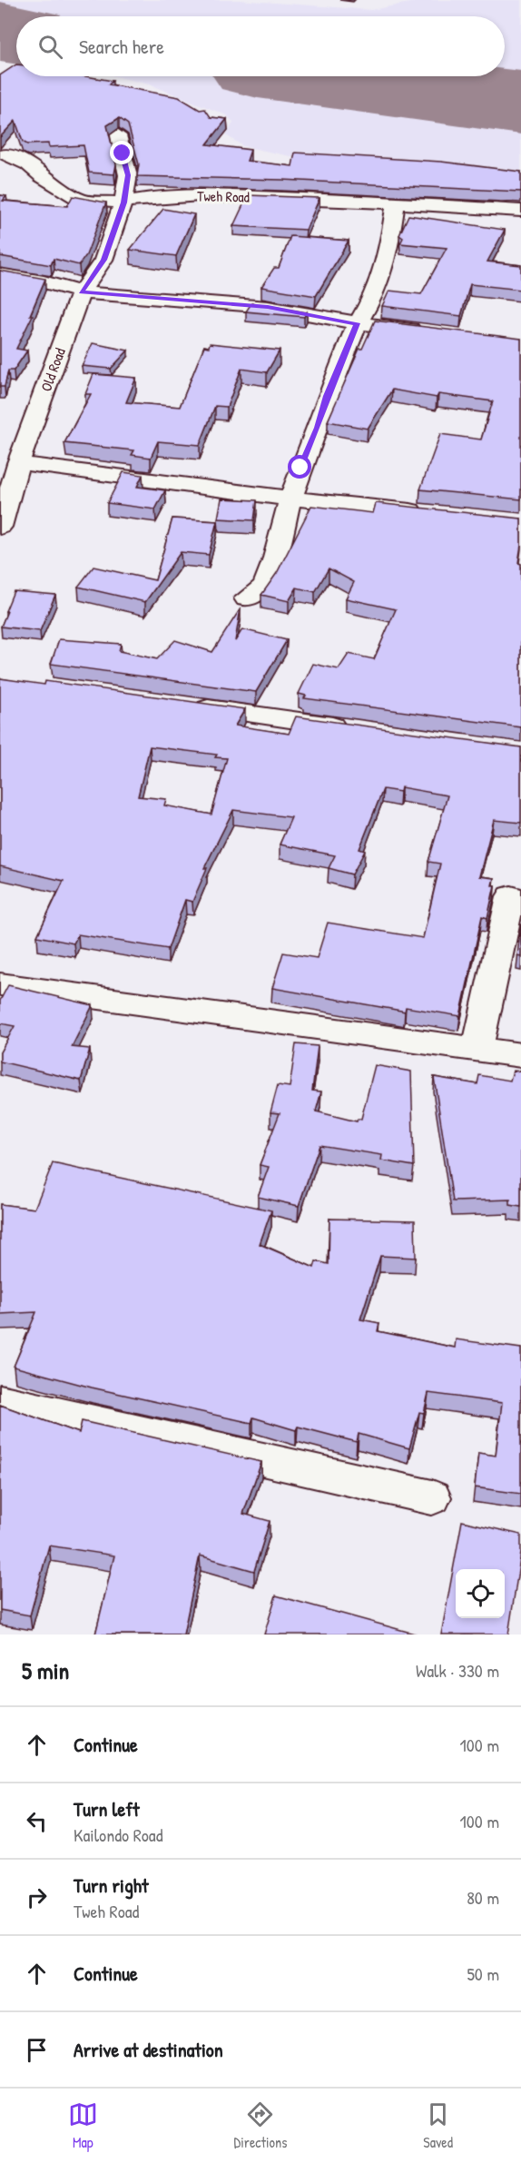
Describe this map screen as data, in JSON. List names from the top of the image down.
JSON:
{
  "streets": {
    "street": ["Tweh Road", "Old Road"]
  },
  "page": {
    "search": "Search here",
    "heading": ["5 min", "Walk · 330 m"],
    "list": [
      ["Continue", "100 m"],
      ["Turn left", "Kailondo Road", "100 m"],
      ["Turn right", "Tweh Road", "80 m"],
      ["Continue", "50 m"],
      "Arrive at destination"
    ],
    "nav": ["Map", "Directions", "Saved"]
  }
}
